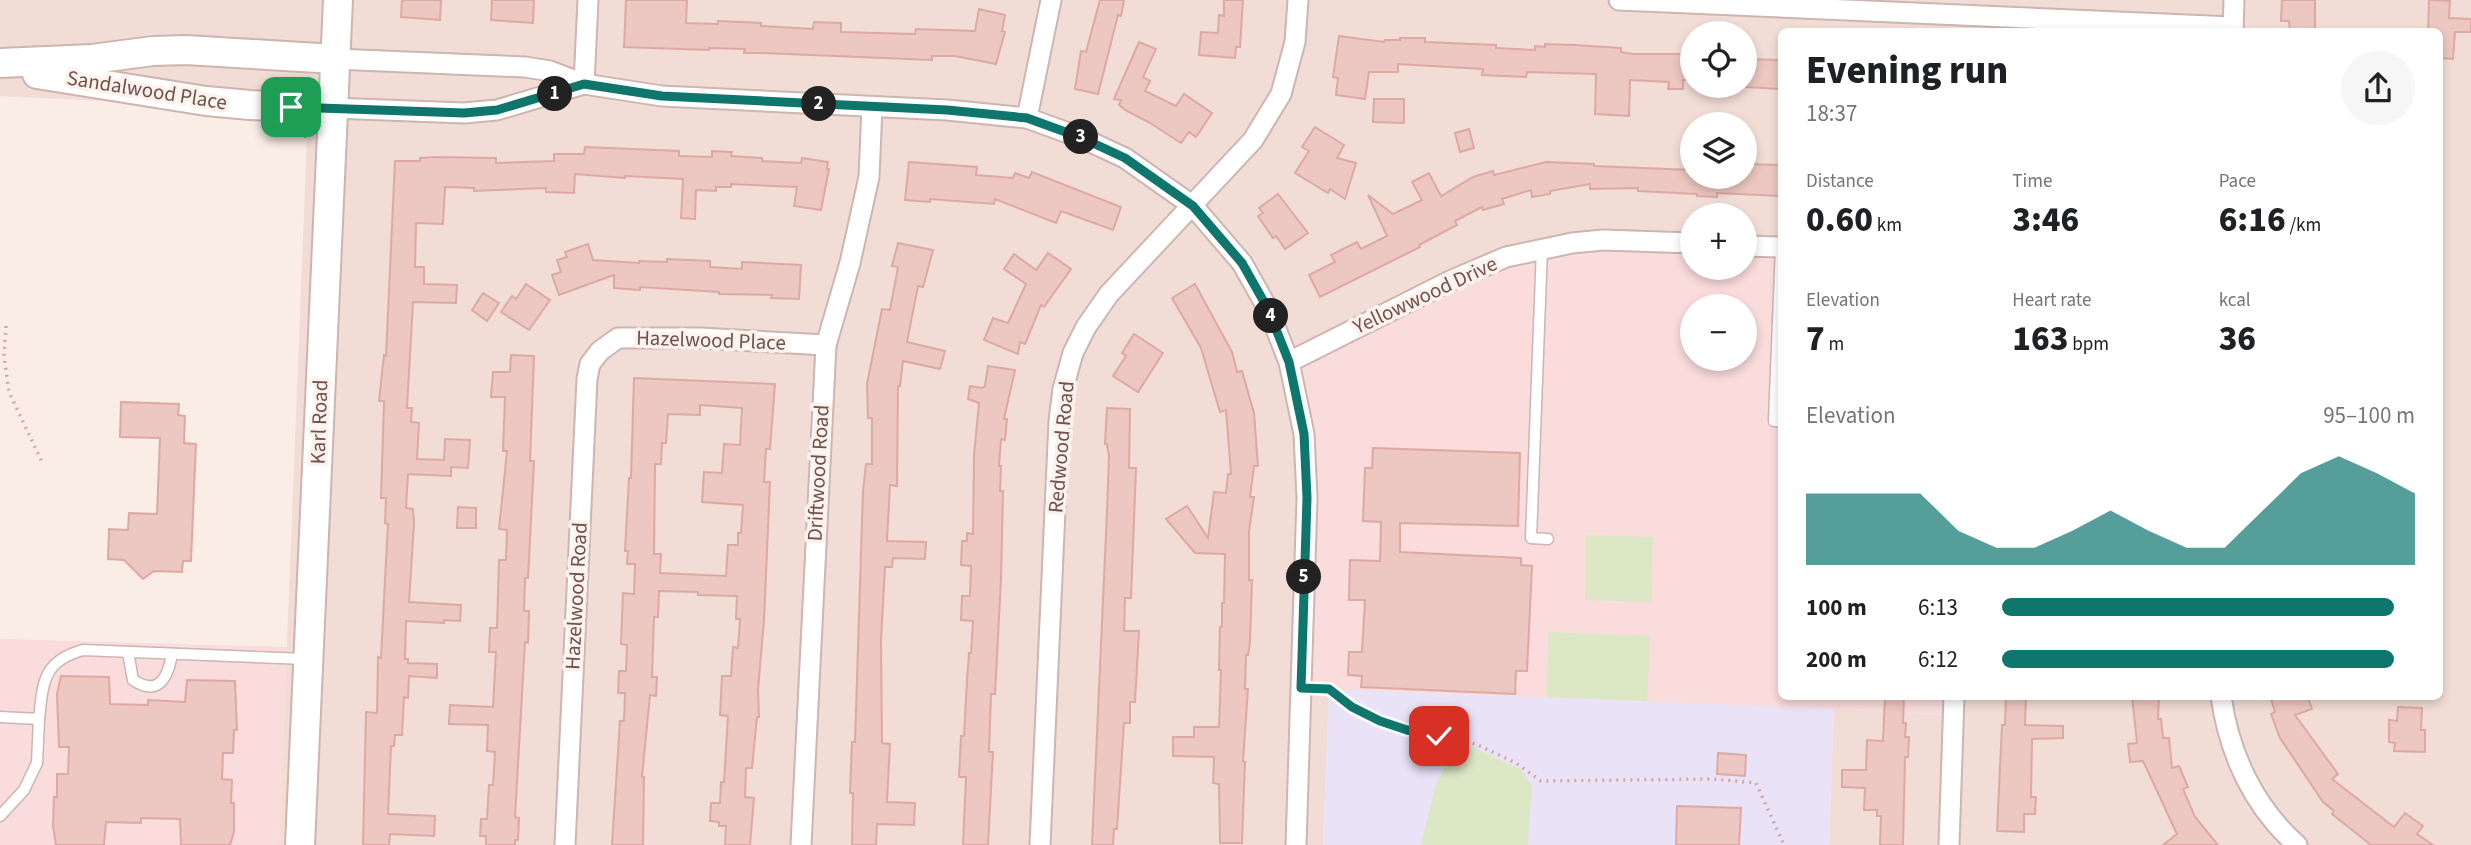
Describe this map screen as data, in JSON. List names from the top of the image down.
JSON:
{
  "streets": {
    "main road": ["Sandalwood Place", "Karl Road"],
    "street": [
      "Yellowwood Drive",
      "Hazelwood Place",
      "Redwood Road",
      "Driftwood Road",
      "Hazelwood Road"
    ]
  },
  "crossings": [
    ["Sandalwood Place", "Yellowwood Drive"],
    ["Sandalwood Place", "Karl Road"],
    ["Sandalwood Place", "Redwood Road"],
    ["Sandalwood Place", "Driftwood Road"],
    ["Hazelwood Place", "Driftwood Road"],
    ["Hazelwood Place", "Hazelwood Road"]
  ],
  "page": {
    "map_buttons": ["+", "−"],
    "heading": ["Evening run", "18:37"],
    "pins": [
      "1",
      "2",
      "3",
      "4",
      "5"
    ],
    "stats": [
      ["Distance", "0.60 km"],
      ["Time", "3:46"],
      ["Pace", "6:16 /km"],
      ["Elevation", "7 m"],
      ["Heart rate", "163 bpm"],
      ["kcal", "36"]
    ],
    "chart": ["Elevation", "95–100 m"],
    "list": [
      {
        "name": "100 m",
        "note": "6:13"
      },
      {
        "name": "200 m",
        "note": "6:12"
      }
    ]
  }
}
